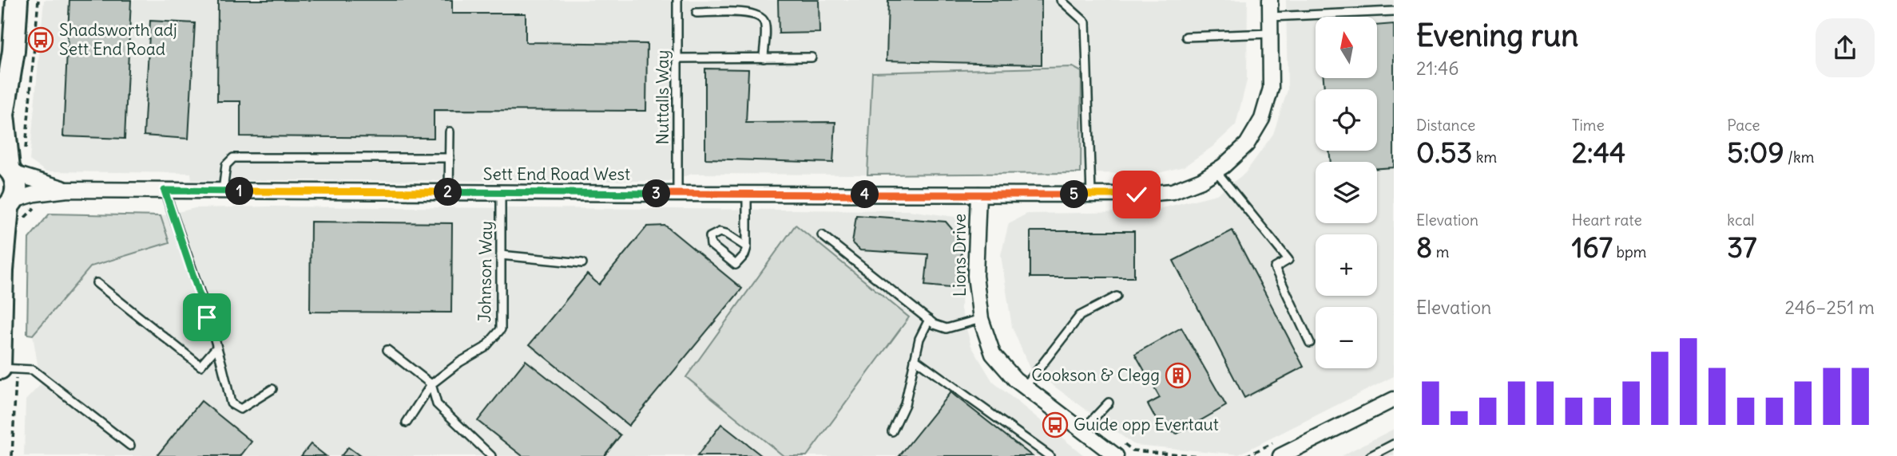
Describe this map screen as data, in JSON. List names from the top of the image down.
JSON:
{
  "streets": {
    "street": ["Sett End Road West", "Lions Drive"],
    "lane": ["Nuttalls Way", "Johnson Way"]
  },
  "crossings": [
    ["Nuttalls Way", "Sett End Road West"],
    ["Sett End Road West", "Lions Drive"],
    ["Sett End Road West", "Johnson Way"]
  ],
  "places": {
    "bus stop": ["Shadsworth adj Sett End Road", "Guide opp Evertaut"],
    "building": ["Cookson & Clegg"]
  },
  "north": "top",
  "page": {
    "heading": ["Evening run", "21:46"],
    "map_buttons": ["+", "−"],
    "stats": [
      ["Distance", "0.53 km"],
      ["Time", "2:44"],
      ["Pace", "5:09 /km"],
      ["Elevation", "8 m"],
      ["Heart rate", "167 bpm"],
      ["kcal", "37"]
    ],
    "pins": [
      "1",
      "2",
      "3",
      "4",
      "5"
    ],
    "chart": ["Elevation", "246–251 m"]
  }
}
